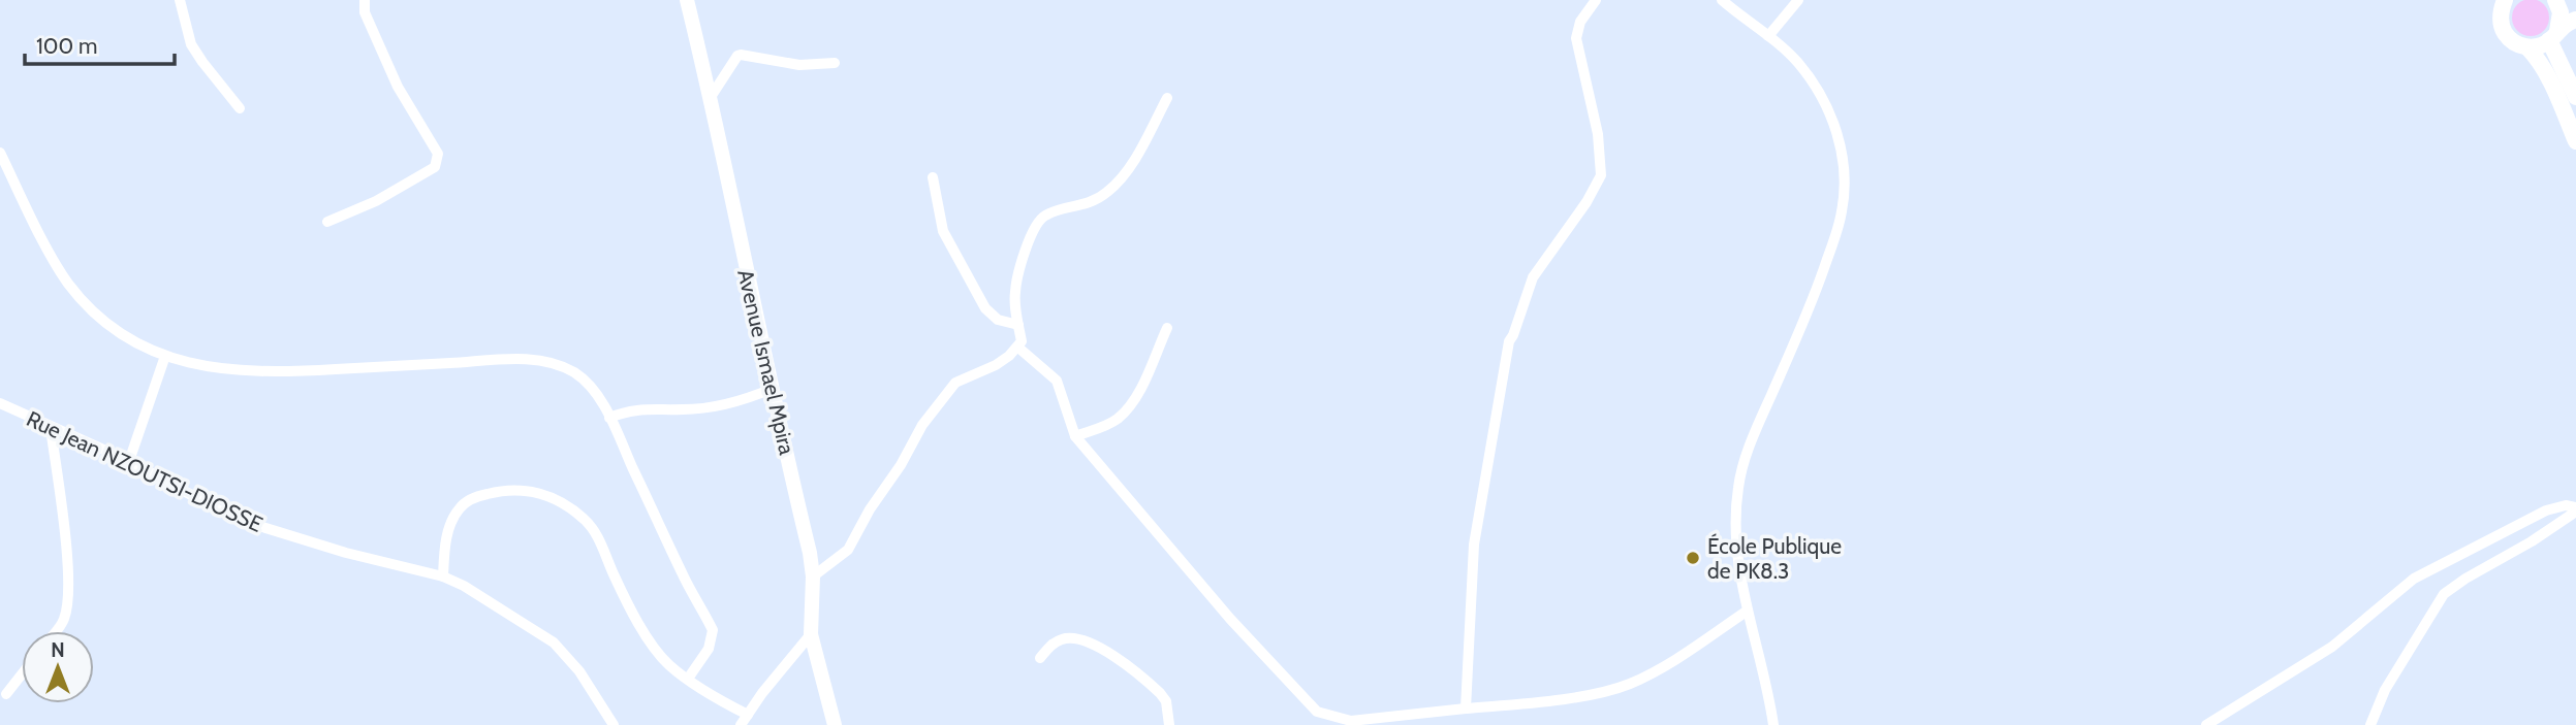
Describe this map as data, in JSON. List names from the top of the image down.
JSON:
{
  "streets": {
    "main road": ["Avenue Ismael Mpira"],
    "street": ["Rue Jean NZOUTSI-DIOSSE"]
  },
  "places": ["École Publique de PK8.3"],
  "scale_bar": "100 m",
  "north": "top"
}
